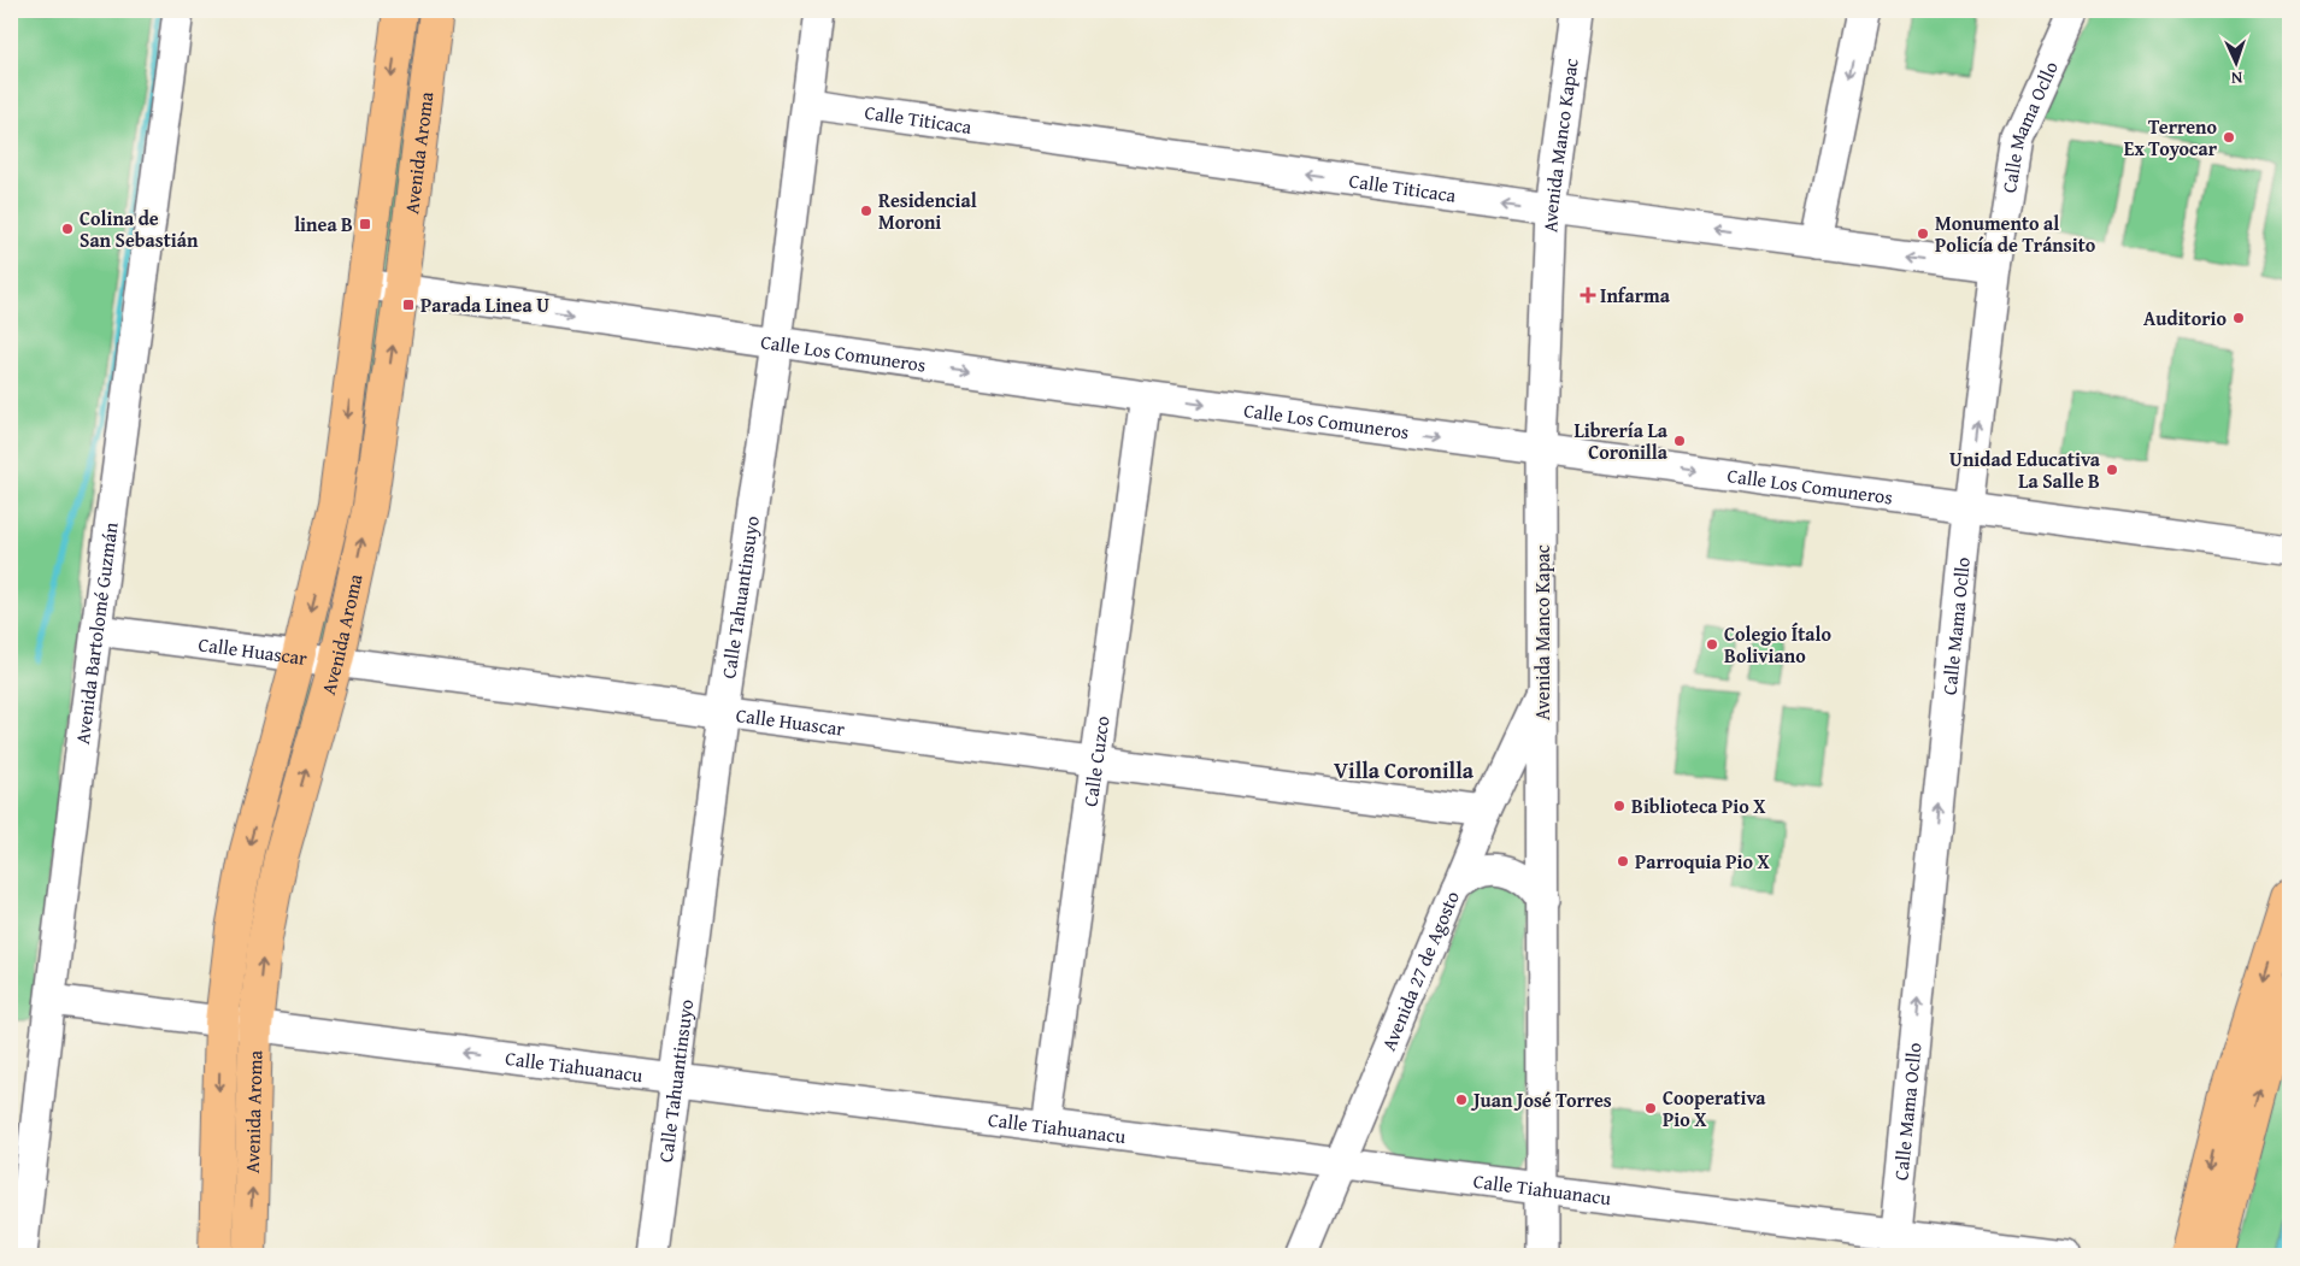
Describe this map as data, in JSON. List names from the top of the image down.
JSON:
{
  "streets": {
    "main road": ["Avenida Aroma"],
    "street": [
      "Calle Titicaca",
      "Calle Mama Ocllo",
      "Avenida Manco Kapac",
      "Calle Los Comuneros",
      "Calle Tahuantinsuyo",
      "Avenida Bartolomé Guzmán",
      "Calle Huascar",
      "Calle Cuzco",
      "Avenida 27 de Agosto",
      "Calle Tiahuanacu"
    ]
  },
  "crossings": [
    ["Calle Titicaca", "Calle Mama Ocllo"],
    ["Calle Titicaca", "Avenida Manco Kapac"],
    ["Calle Titicaca", "Calle Tahuantinsuyo"],
    ["Calle Mama Ocllo", "Calle Los Comuneros"],
    ["Calle Mama Ocllo", "Calle Tiahuanacu"],
    ["Avenida Manco Kapac", "Calle Los Comuneros"],
    ["Avenida Manco Kapac", "Avenida 27 de Agosto"],
    ["Avenida Manco Kapac", "Calle Tiahuanacu"],
    ["Avenida Aroma", "Calle Los Comuneros"],
    ["Avenida Aroma", "Calle Huascar"],
    ["Avenida Aroma", "Calle Tiahuanacu"],
    ["Calle Los Comuneros", "Calle Tahuantinsuyo"],
    ["Calle Los Comuneros", "Calle Cuzco"],
    ["Calle Tahuantinsuyo", "Calle Huascar"],
    ["Calle Tahuantinsuyo", "Calle Tiahuanacu"],
    ["Avenida Bartolomé Guzmán", "Calle Huascar"],
    ["Avenida Bartolomé Guzmán", "Calle Tiahuanacu"],
    ["Calle Huascar", "Calle Cuzco"],
    ["Calle Huascar", "Avenida 27 de Agosto"],
    ["Calle Cuzco", "Calle Tiahuanacu"],
    ["Avenida 27 de Agosto", "Calle Tiahuanacu"]
  ],
  "one_way": ["Calle Titicaca", "Calle Mama Ocllo", "Calle Los Comuneros"],
  "districts": ["Villa Coronilla"],
  "places": {
    "other": [
      "Terreno Ex Toyocar",
      "Residencial Moroni",
      "Colina de San Sebastián",
      "Monumento al Policía de Tránsito",
      "Auditorio",
      "Librería La Coronilla",
      "Unidad Educativa La Salle B",
      "Colegio Ítalo Boliviano",
      "Biblioteca Pio X",
      "Parroquia Pio X",
      "Juan José Torres",
      "Cooperativa Pio X"
    ],
    "transit": ["linea B", "Parada Linea U"],
    "health": ["Infarma"]
  },
  "north": "bottom"
}
